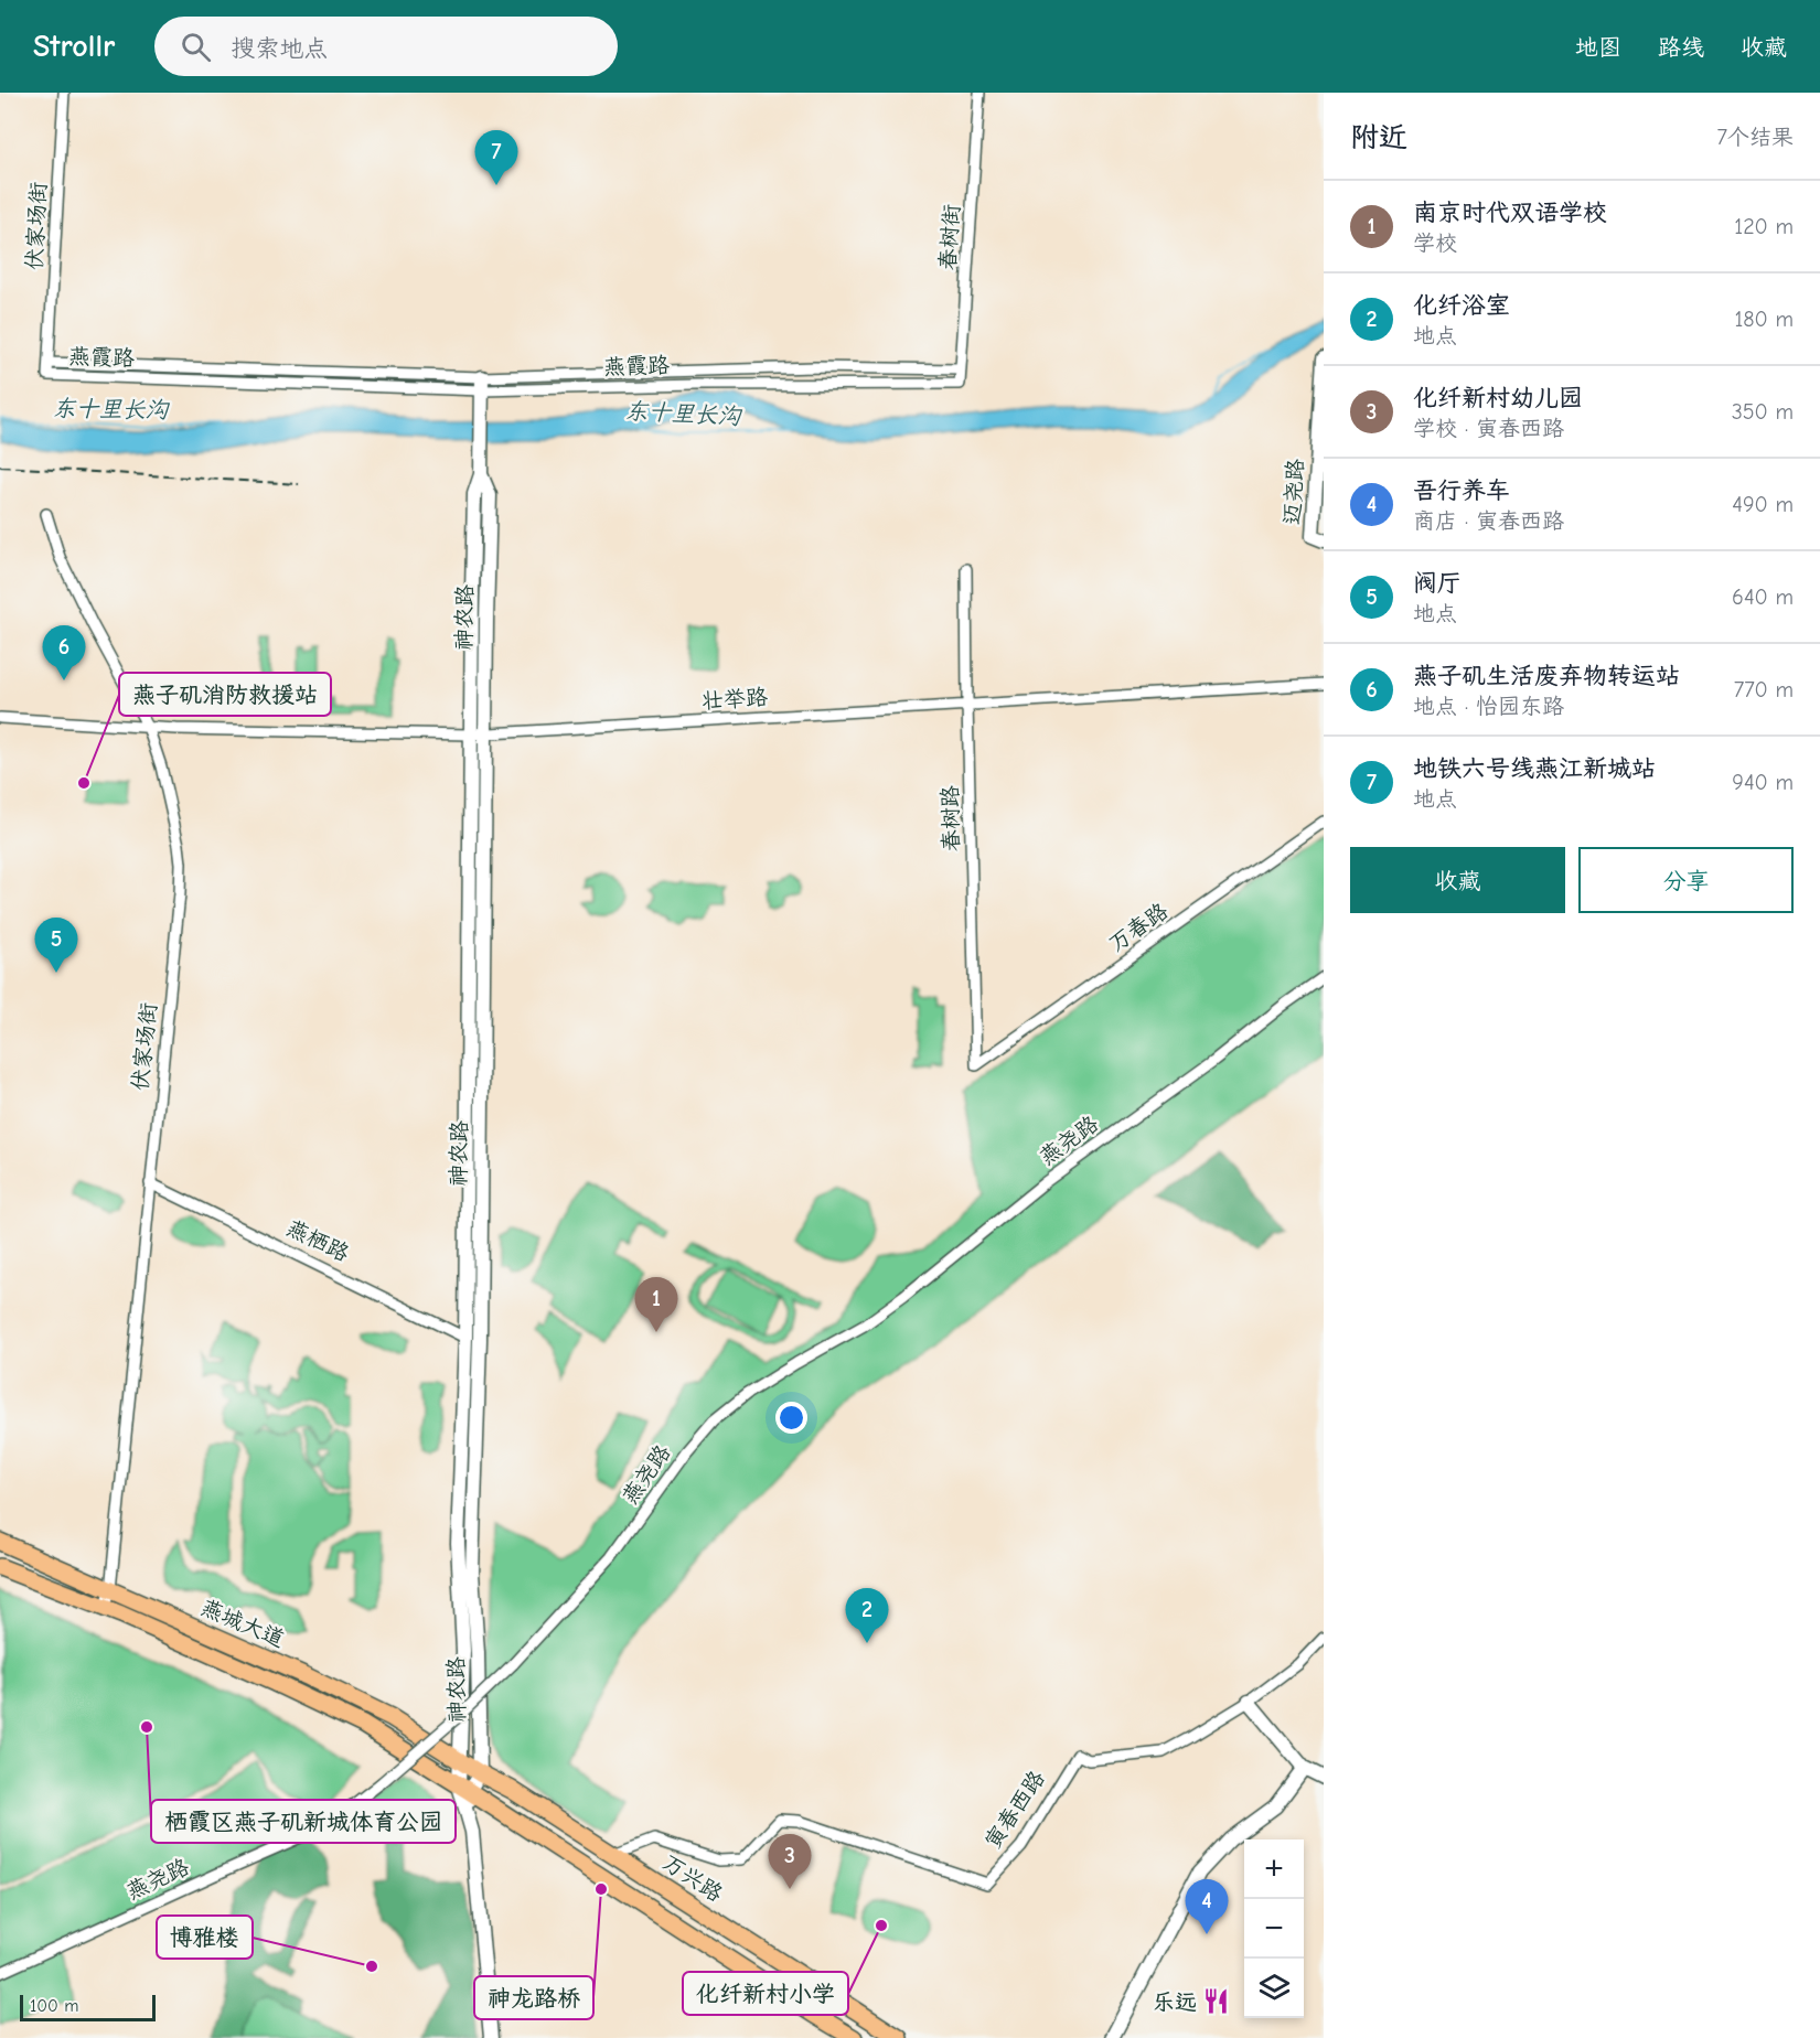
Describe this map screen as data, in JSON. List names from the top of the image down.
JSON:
{
  "streets": {
    "main road": ["燕城大道", "万兴路"],
    "street": [
      "伏家场街",
      "春树街",
      "燕霞路",
      "迈尧路",
      "神农路",
      "壮举路",
      "春树路",
      "万春路",
      "燕尧路",
      "燕栖路",
      "寅春西路"
    ]
  },
  "crossings": [
    ["伏家场街", "燕霞路"],
    ["伏家场街", "壮举路"],
    ["伏家场街", "燕栖路"],
    ["伏家场街", "燕城大道"],
    ["春树街", "燕霞路"],
    ["燕霞路", "神农路"],
    ["神农路", "壮举路"],
    ["神农路", "燕栖路"],
    ["神农路", "燕城大道"],
    ["神农路", "万兴路"],
    ["壮举路", "春树路"],
    ["春树路", "万春路"],
    ["燕城大道", "万兴路"],
    ["寅春西路", "万兴路"]
  ],
  "water": ["东十里长沟"],
  "places": {
    "other": [
      "燕子矶消防救援站",
      "栖霞区燕子矶新城体育公园",
      "神龙路桥",
      "化纤新村小学",
      "博雅楼"
    ],
    "restaurant": ["乐远"]
  },
  "scale_bar": "100 m",
  "page": {
    "header": "Strollr",
    "search": "搜索地点",
    "nav": ["地图", "路线", "收藏"],
    "heading": ["附近", "7个结果"],
    "pins": [
      "7",
      "6",
      "5",
      "1",
      "2",
      "3",
      "4"
    ],
    "list": [
      {
        "mark": "1",
        "name": "南京时代双语学校",
        "note": "学校",
        "value": "120 m"
      },
      {
        "mark": "2",
        "name": "化纤浴室",
        "note": "地点",
        "value": "180 m"
      },
      {
        "mark": "3",
        "name": "化纤新村幼儿园",
        "note": "学校 · 寅春西路",
        "value": "350 m"
      },
      {
        "mark": "4",
        "name": "吾行养车",
        "note": "商店 · 寅春西路",
        "value": "490 m"
      },
      {
        "mark": "5",
        "name": "阀厅",
        "note": "地点",
        "value": "640 m"
      },
      {
        "mark": "6",
        "name": "燕子矶生活废弃物转运站",
        "note": "地点 · 怡园东路",
        "value": "770 m"
      },
      {
        "mark": "7",
        "name": "地铁六号线燕江新城站",
        "note": "地点",
        "value": "940 m"
      }
    ],
    "buttons": ["收藏", "分享"],
    "map_buttons": ["+", "−"],
    "scale": "100 m"
  }
}
